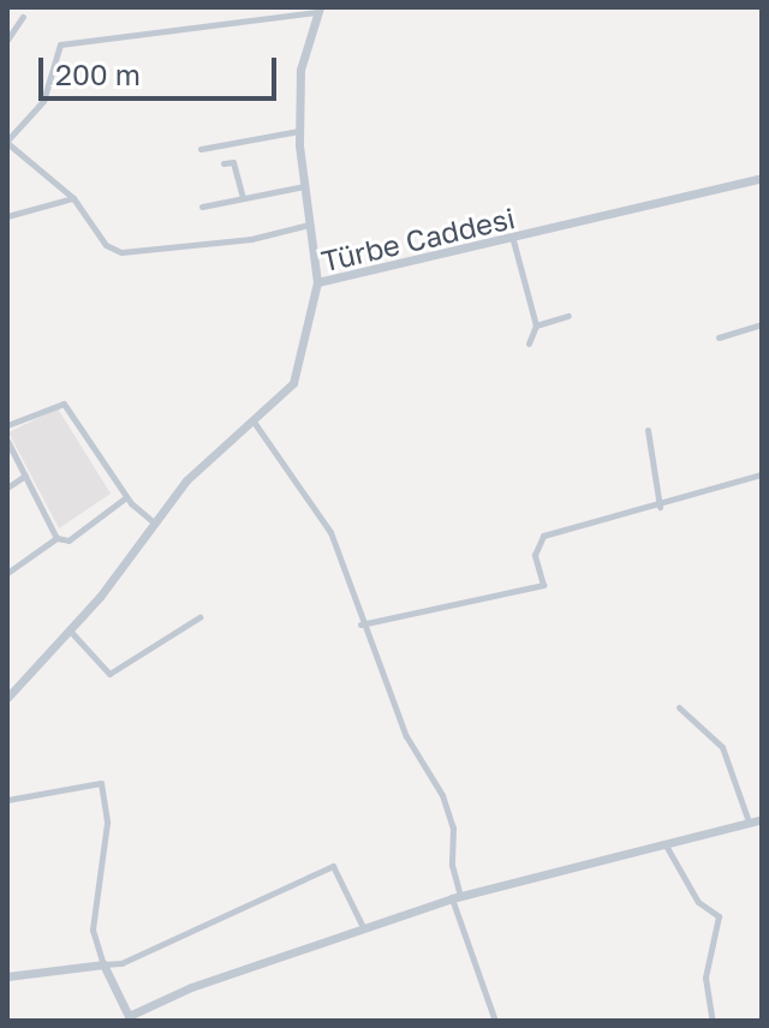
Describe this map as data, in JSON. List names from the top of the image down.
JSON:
{
  "streets": {
    "street": ["Türbe Caddesi"]
  },
  "scale_bar": "200 m"
}
